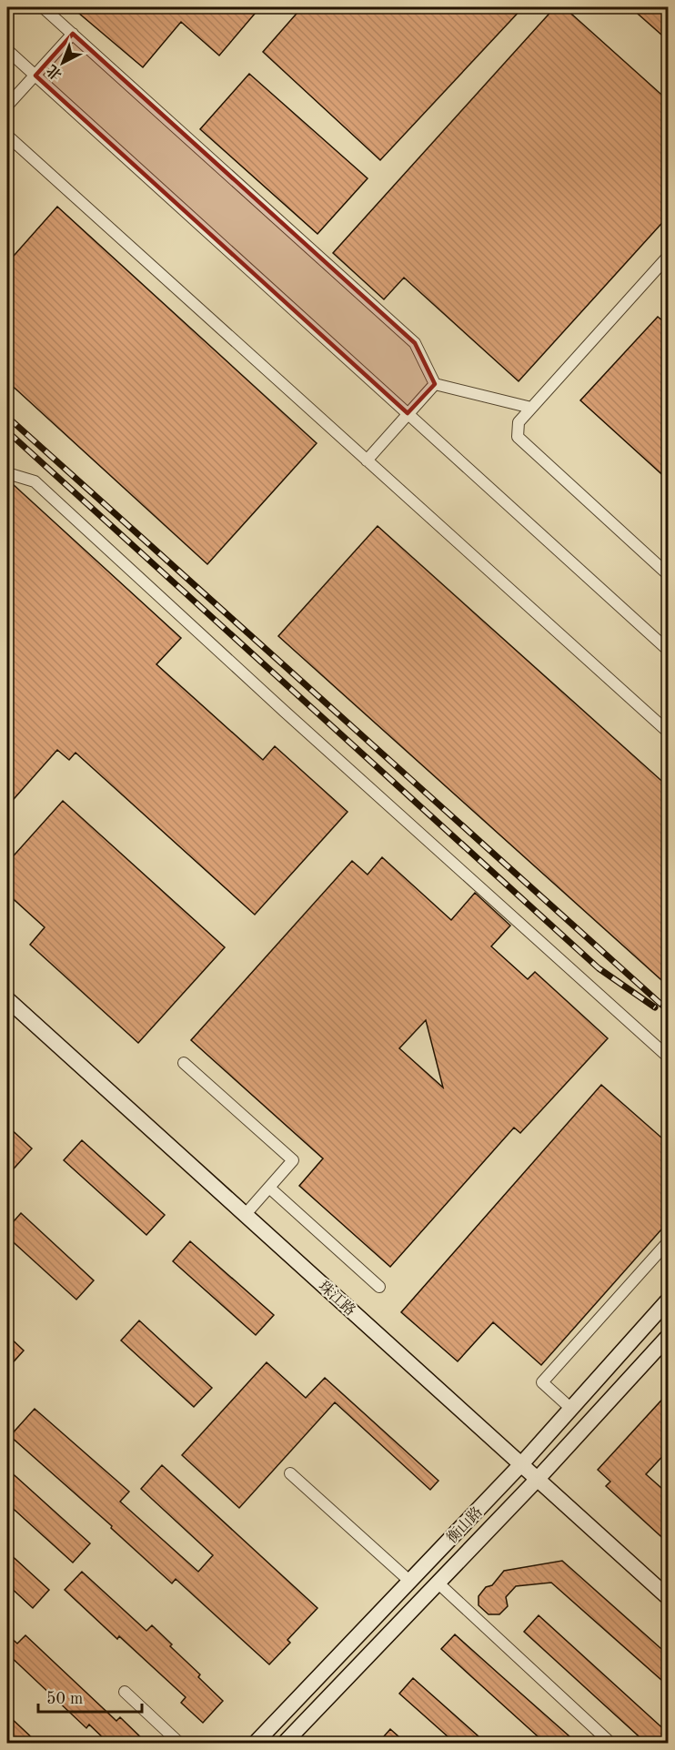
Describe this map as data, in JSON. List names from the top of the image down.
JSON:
{
  "streets": {
    "street": ["珠江路", "衡山路"]
  },
  "crossings": [
    ["珠江路", "衡山路"]
  ],
  "scale_bar": "50 m",
  "north": "bottom left"
}
